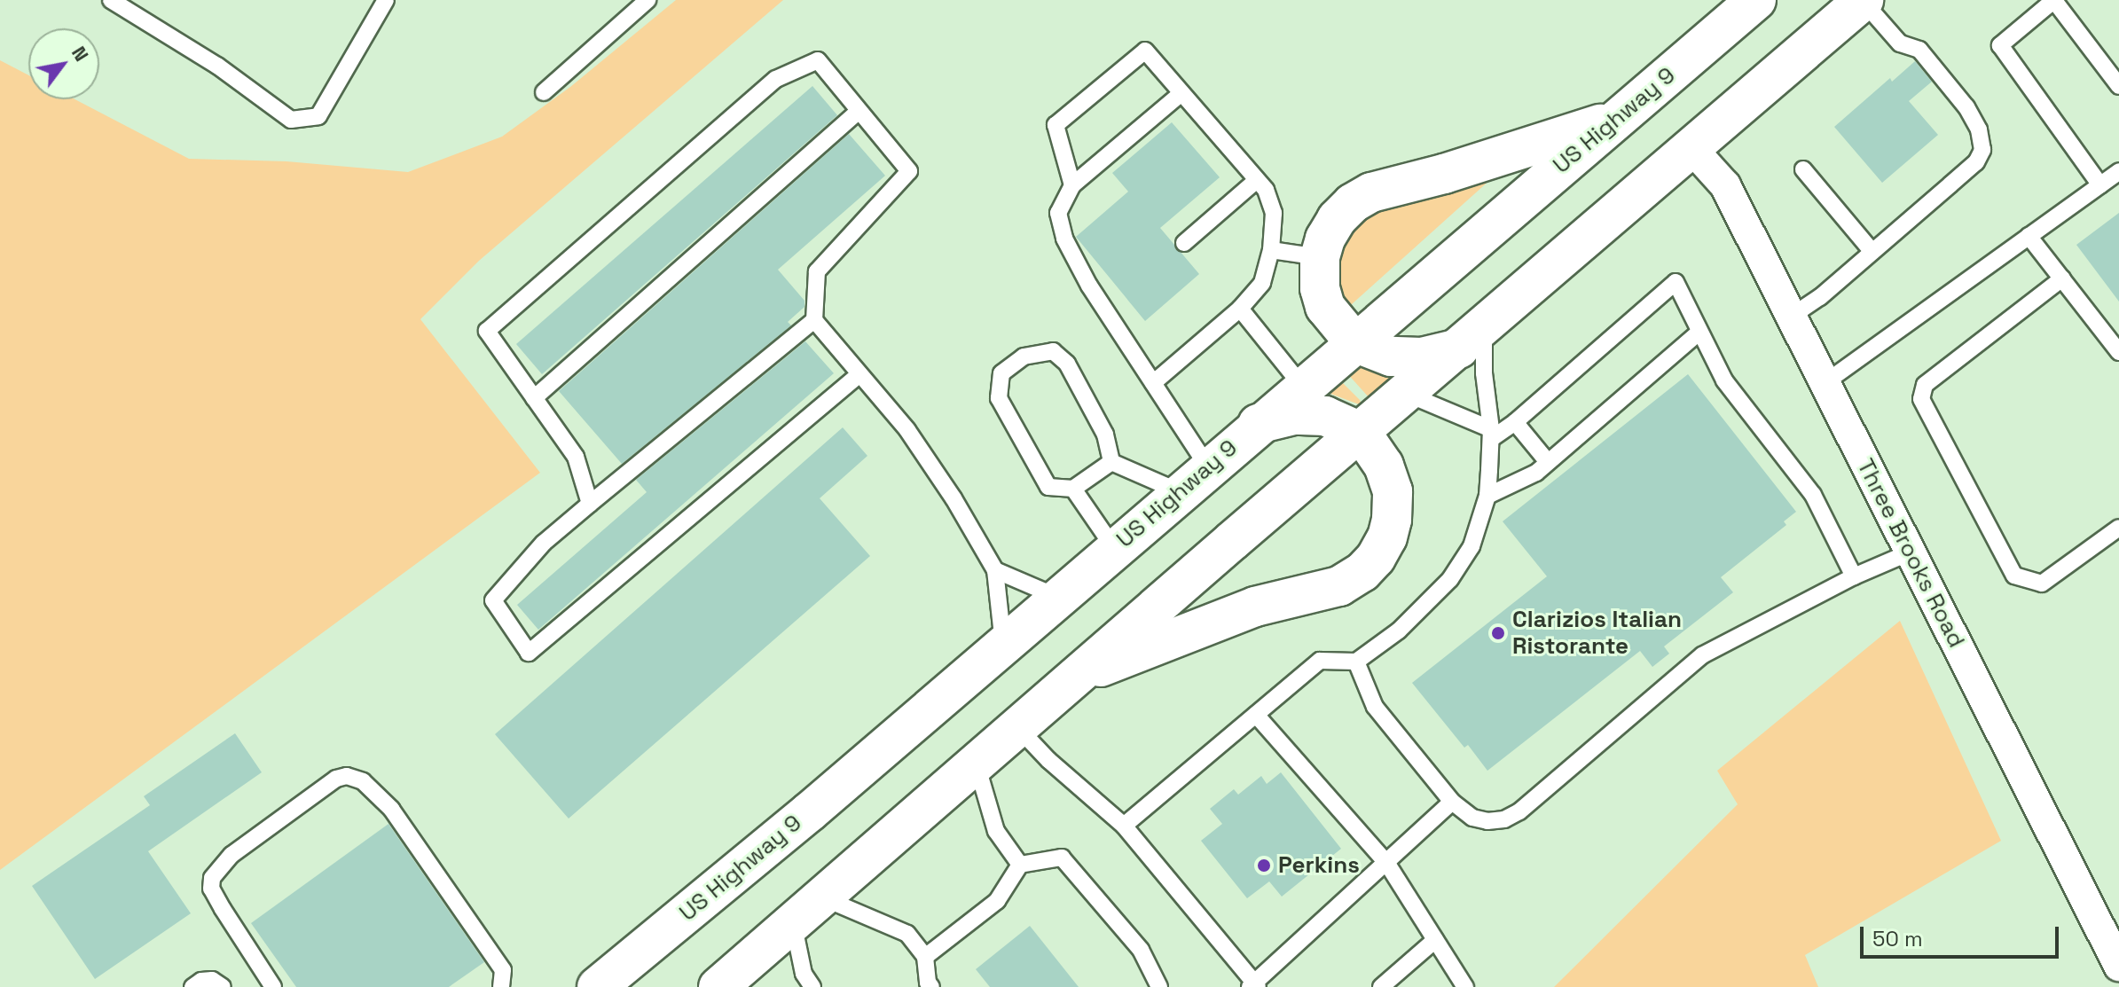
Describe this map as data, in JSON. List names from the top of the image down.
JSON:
{
  "streets": {
    "highway": ["US Highway 9"],
    "street": ["Three Brooks Road"]
  },
  "places": ["Clarizios Italian Ristorante", "Perkins"],
  "scale_bar": "50 m",
  "north": "top right"
}
